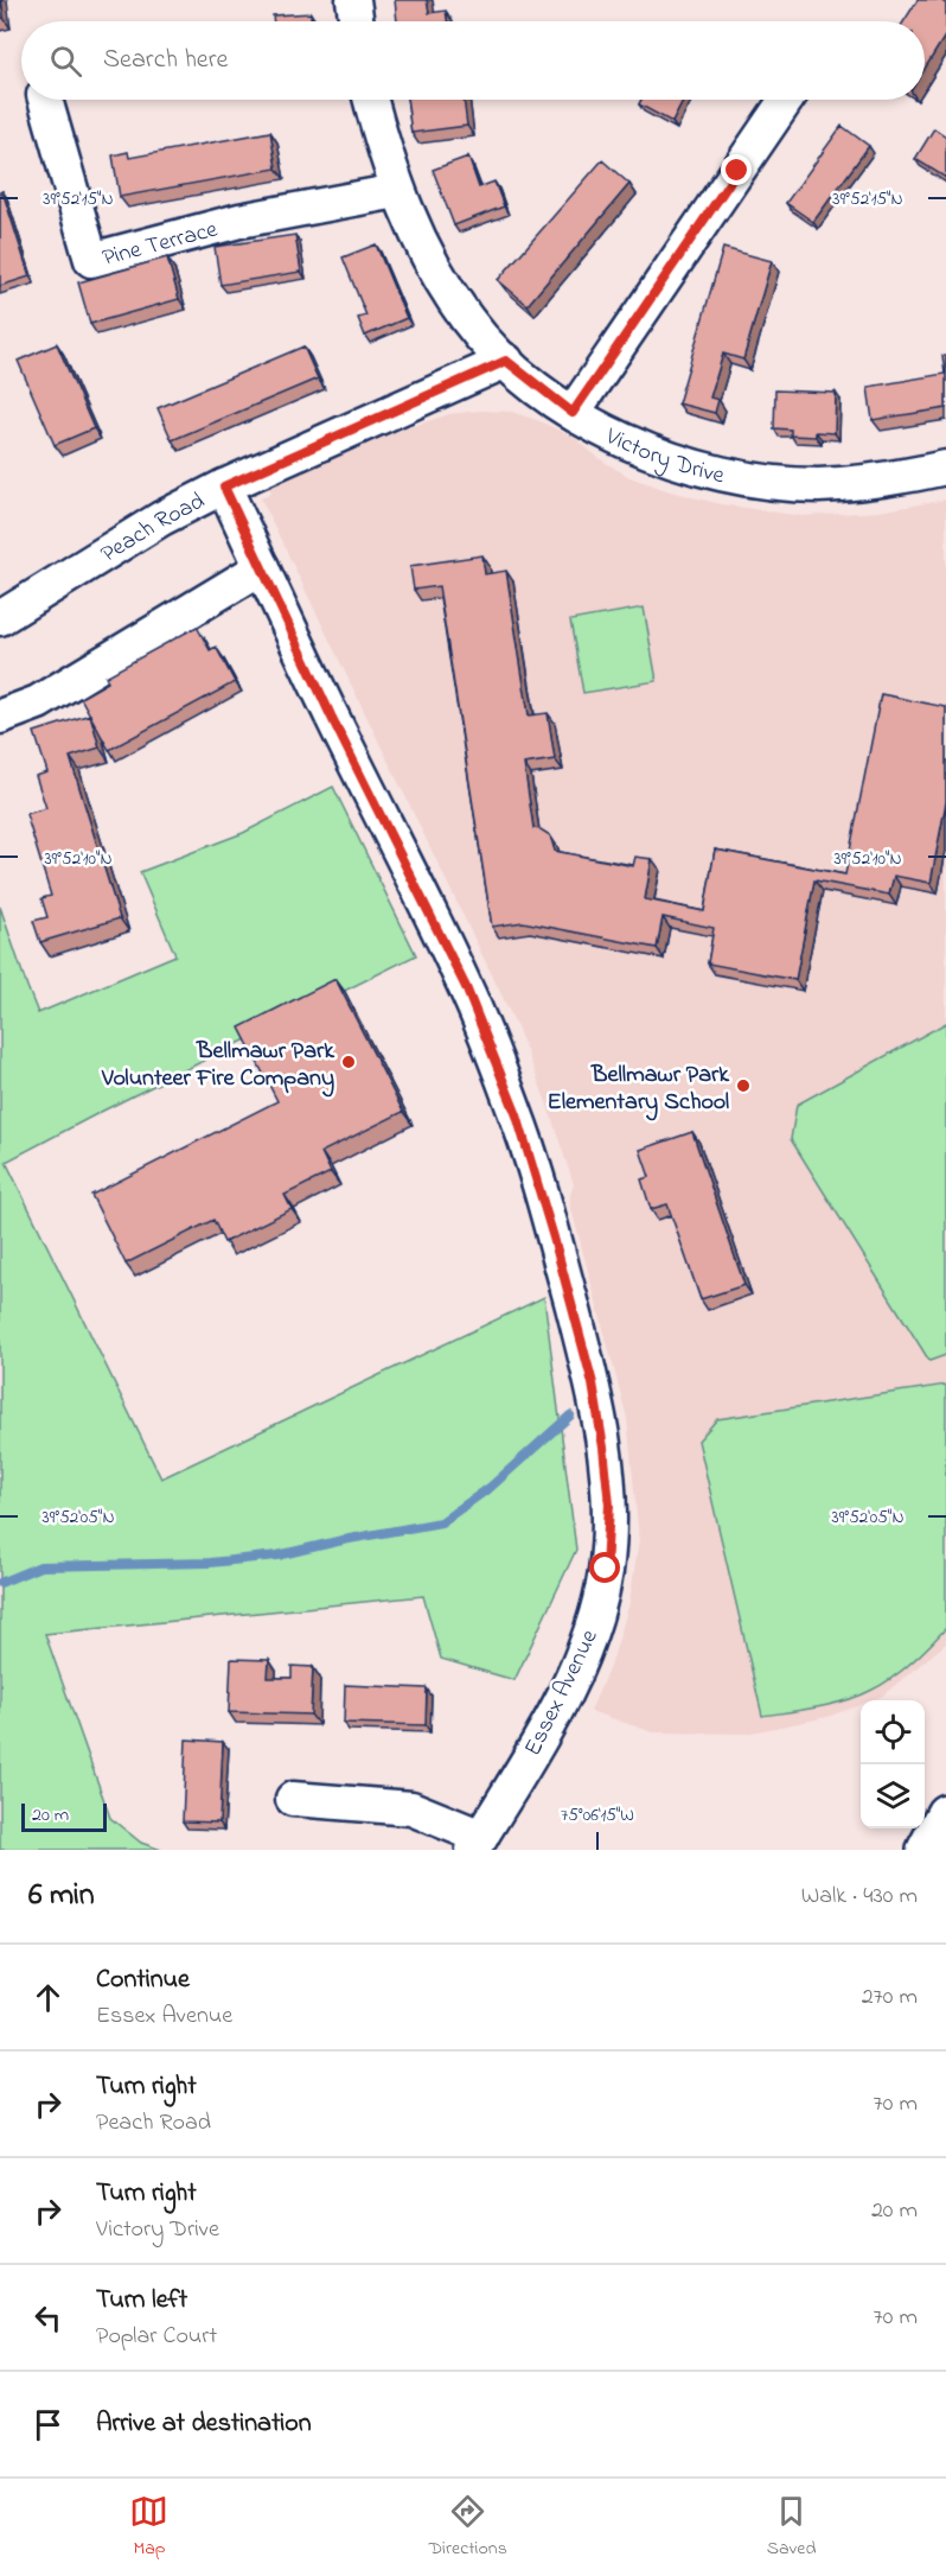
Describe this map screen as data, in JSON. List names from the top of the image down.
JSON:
{
  "streets": {
    "street": [
      "Pine Terrace",
      "Victory Drive",
      "Peach Road",
      "Essex Avenue"
    ]
  },
  "crossings": [
    ["Pine Terrace", "Victory Drive"],
    ["Victory Drive", "Peach Road"],
    ["Peach Road", "Essex Avenue"]
  ],
  "places": ["Bellmawr Park Volunteer Fire Company", "Bellmawr Park Elementary School"],
  "scale_bar": "20 m",
  "page": {
    "search": "Search here",
    "scale": "20 m",
    "heading": ["6 min", "Walk · 430 m"],
    "list": [
      ["Continue", "Essex Avenue", "270 m"],
      ["Turn right", "Peach Road", "70 m"],
      ["Turn right", "Victory Drive", "20 m"],
      ["Turn left", "Poplar Court", "70 m"],
      "Arrive at destination"
    ],
    "nav": ["Map", "Directions", "Saved"]
  },
  "coordinates": [
    "39°52'15\"N",
    "39°52'10\"N",
    "39°52'05\"N",
    "75°06'15\"W"
  ]
}
